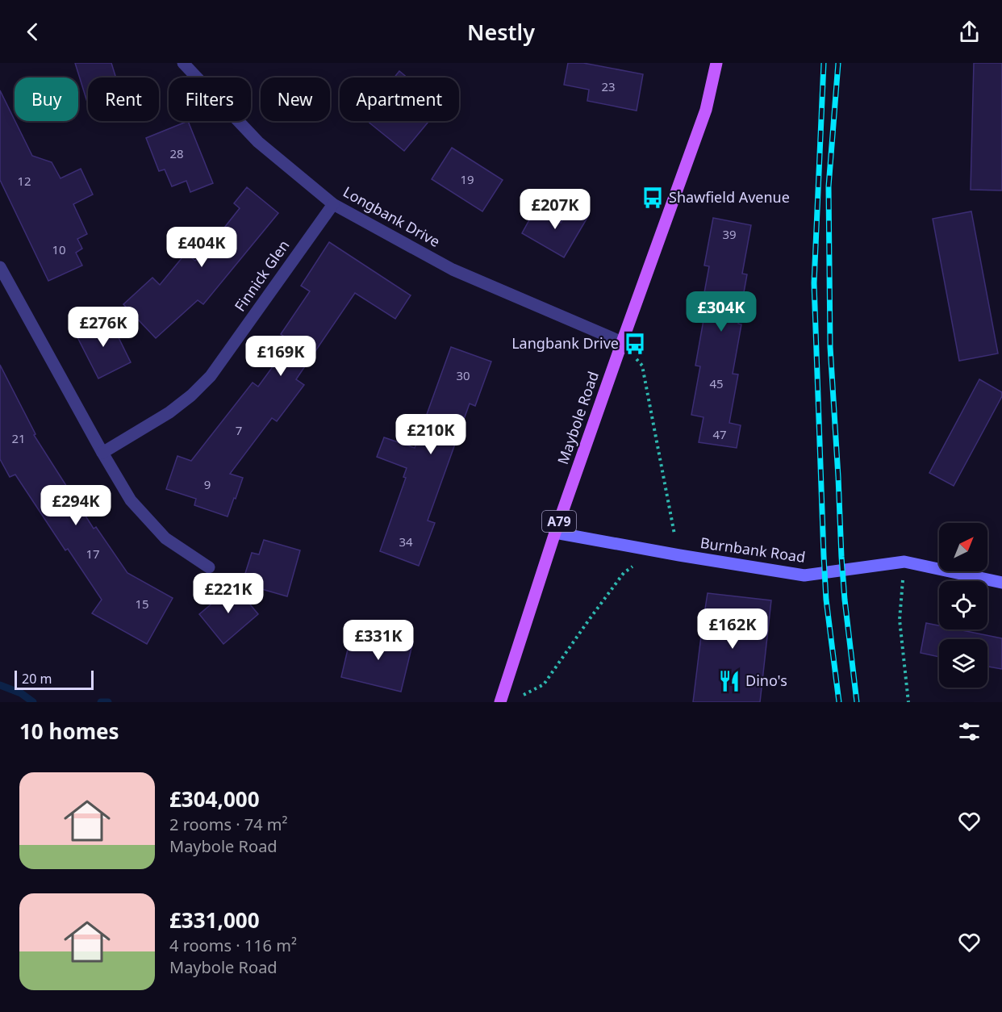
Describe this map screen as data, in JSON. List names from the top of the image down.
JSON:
{
  "streets": {
    "main road": ["Maybole Road", "A79"],
    "street": ["Longbank Drive", "Finnick Glen", "Burnbank Road"]
  },
  "crossings": [
    ["Longbank Drive", "Finnick Glen"],
    ["Longbank Drive", "Maybole Road"],
    ["Maybole Road", "Burnbank Road"]
  ],
  "places": {
    "bus stop": ["Shawfield Avenue", "Langbank Drive"],
    "restaurant": ["Dino's"]
  },
  "house_numbers": [
    "23",
    "28",
    "19",
    "12",
    "39",
    "10",
    "30",
    "45",
    "7",
    "47",
    "21",
    "9",
    "34",
    "17",
    "15"
  ],
  "scale_bar": "20 m",
  "north": "top right",
  "page": {
    "header": "Nestly",
    "chip": [
      "Buy",
      "Rent",
      "Filters",
      "New",
      "Apartment"
    ],
    "price": [
      "£207K",
      "£404K",
      "£304K",
      "£276K",
      "£169K",
      "£210K",
      "£294K",
      "£221K",
      "£162K",
      "£331K"
    ],
    "scale": "20 m",
    "heading": "10 homes",
    "list": [
      {
        "name": "£304,000",
        "note": "2 rooms · 74 m² · Maybole Road"
      },
      {
        "name": "£331,000",
        "note": "4 rooms · 116 m² · Maybole Road"
      }
    ]
  }
}
